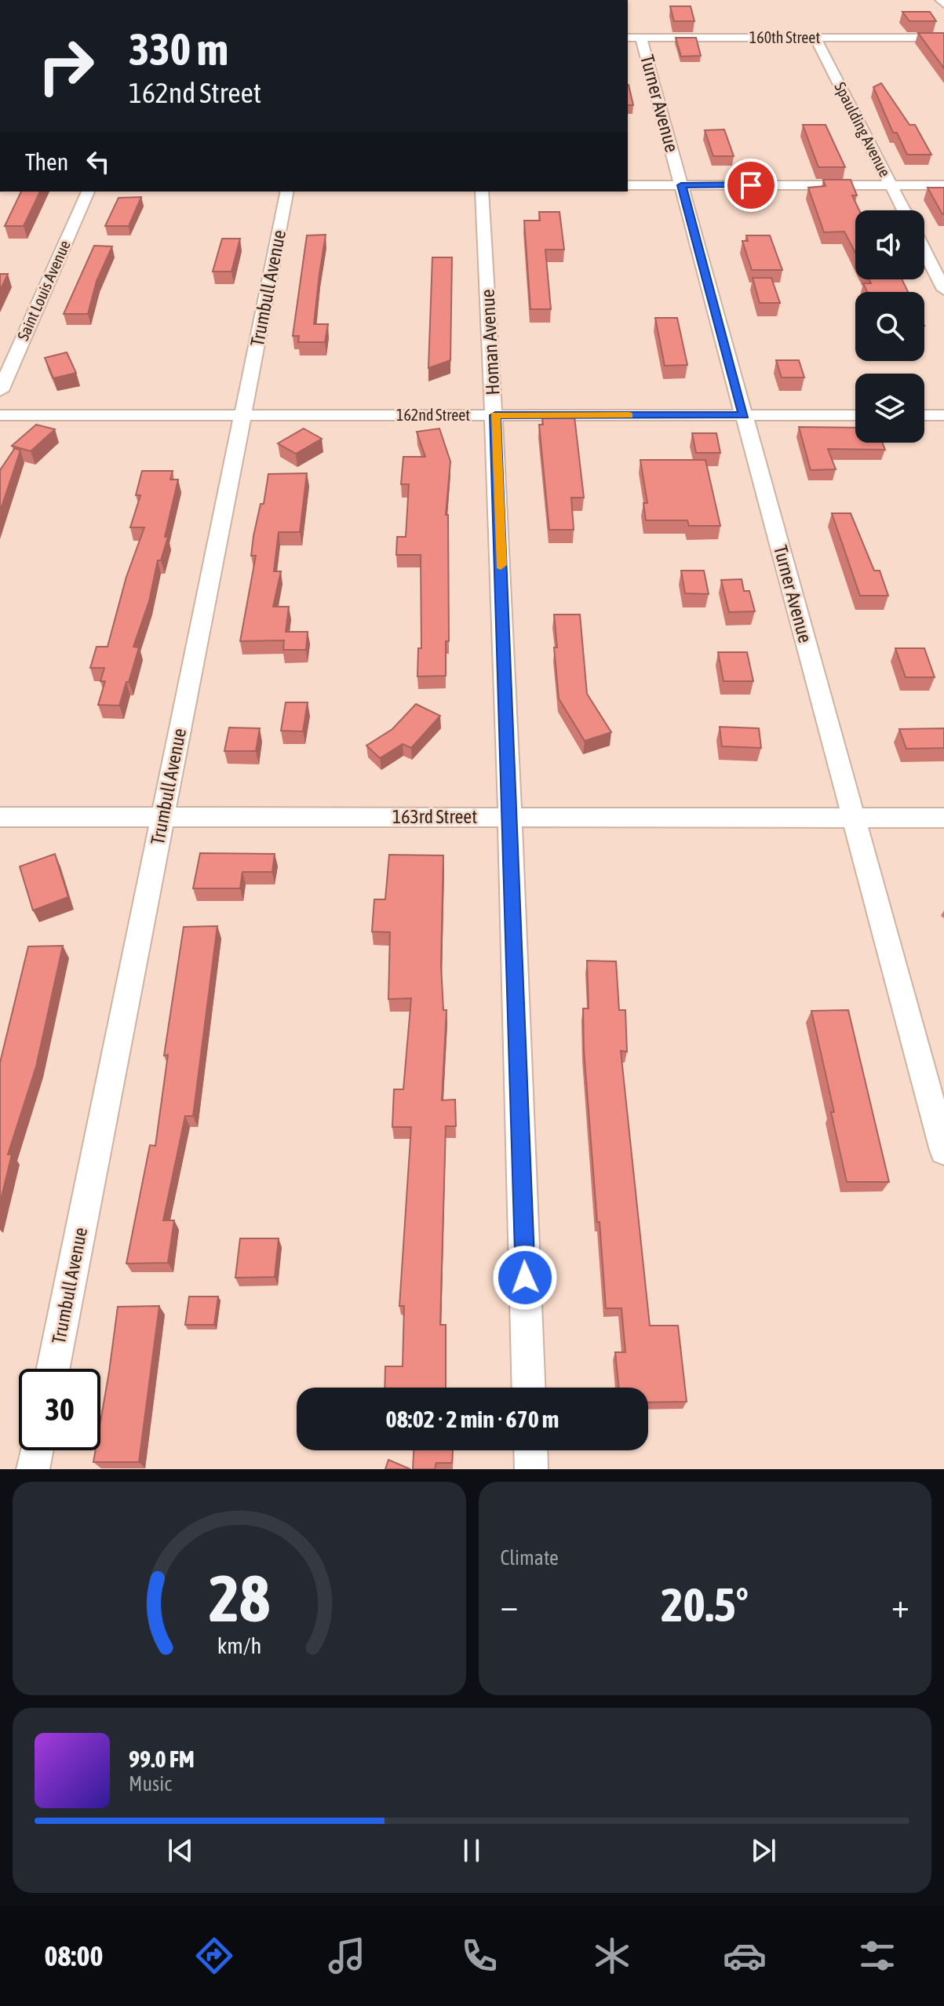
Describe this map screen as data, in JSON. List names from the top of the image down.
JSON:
{
  "streets": {
    "street": [
      "160th Street",
      "Turner Avenue",
      "Spaulding Avenue",
      "Trumbull Avenue",
      "Saint Louis Avenue",
      "Homan Avenue",
      "162nd Street",
      "163rd Street"
    ]
  },
  "crossings": [
    ["160th Street", "Turner Avenue"],
    ["160th Street", "Spaulding Avenue"],
    ["Turner Avenue", "162nd Street"],
    ["Turner Avenue", "163rd Street"],
    ["Trumbull Avenue", "162nd Street"],
    ["Trumbull Avenue", "163rd Street"],
    ["Homan Avenue", "162nd Street"],
    ["Homan Avenue", "163rd Street"]
  ],
  "page": {
    "turn": ["330 m", "162nd Street"],
    "then": "Then",
    "limit": "30",
    "trip": "08:02 · 2 min · 670 m",
    "tile": "Climate",
    "heat": ["−", "20.5°", "+"],
    "song": ["99.0 FM", "Music"],
    "tabs": "08:00",
    "gauge": ["28", "km/h"]
  }
}
